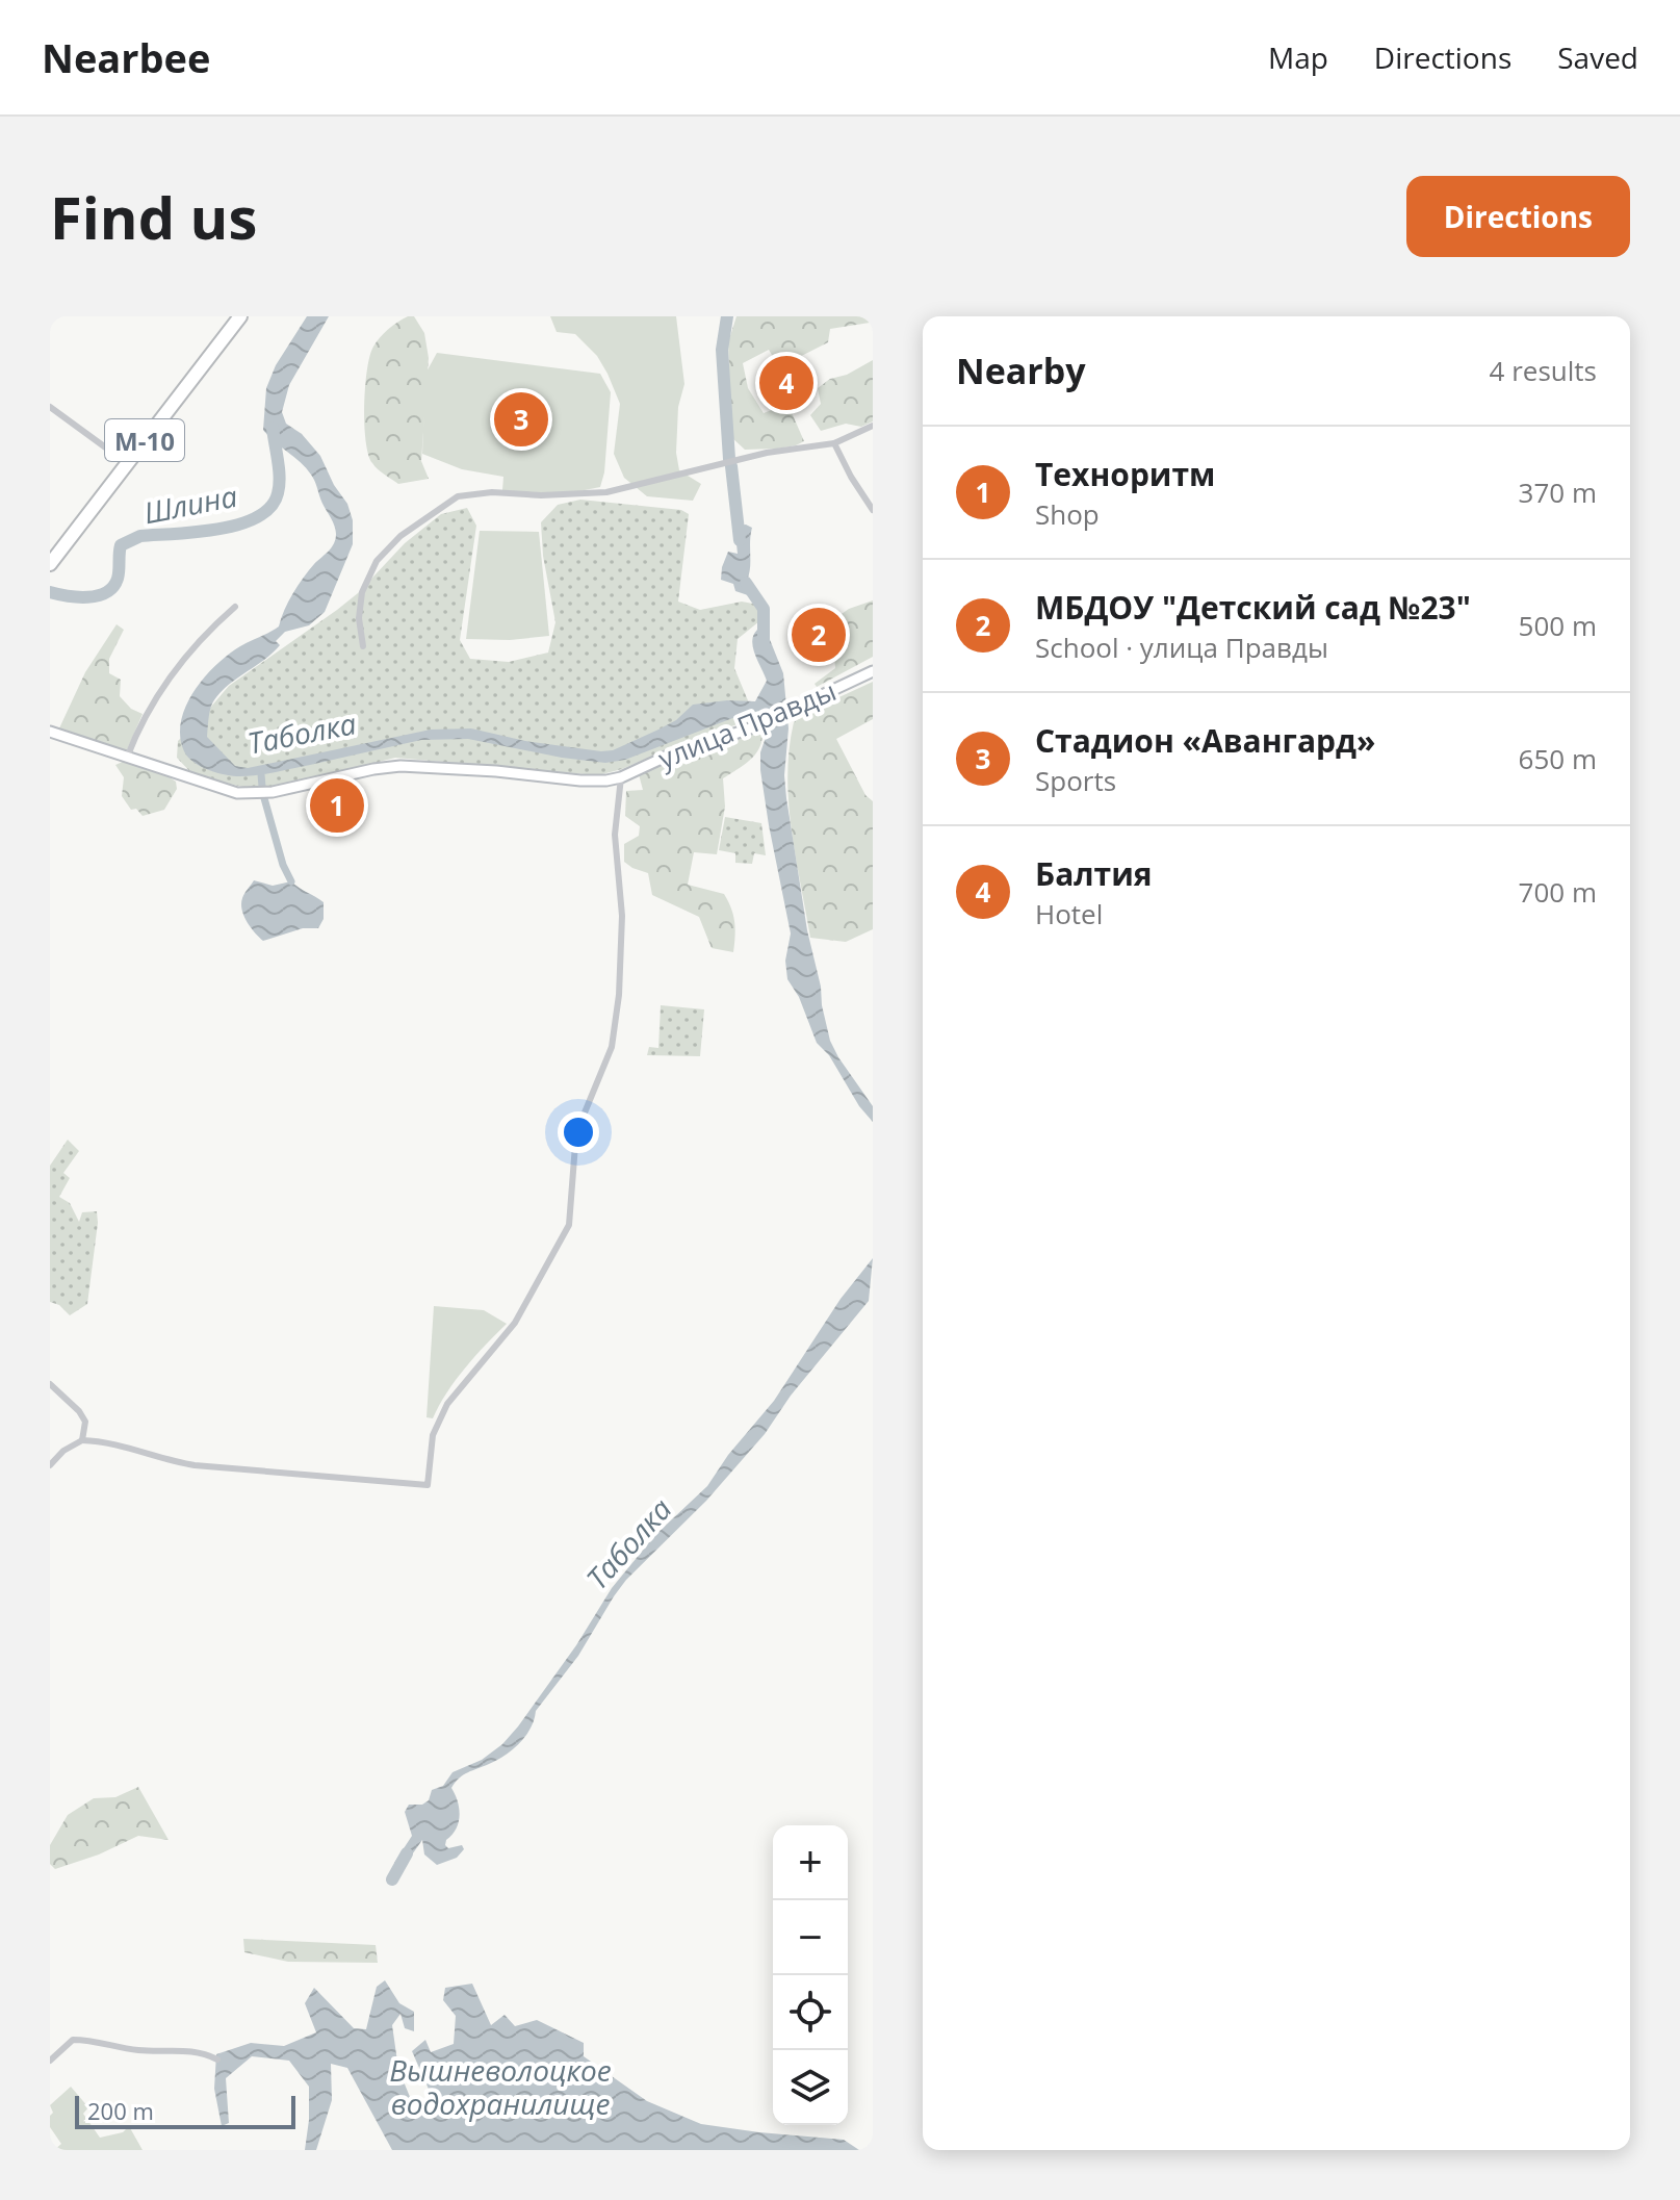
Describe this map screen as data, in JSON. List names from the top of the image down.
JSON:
{
  "streets": {
    "highway": ["М-10"],
    "street": ["улица Правды"]
  },
  "water": ["Шлина", "Таболка", "Вышневолоцкое водохранилище"],
  "scale_bar": "200 m",
  "page": {
    "header": "Nearbee",
    "nav": ["Map", "Directions", "Saved"],
    "buttons": "Directions",
    "title": "Find us",
    "heading": ["Nearby", "4 results"],
    "pins": [
      "4",
      "3",
      "2",
      "1"
    ],
    "list": [
      {
        "mark": "1",
        "name": "Техноритм",
        "note": "Shop",
        "value": "370 m"
      },
      {
        "mark": "2",
        "name": "МБДОУ \"Детский сад №23\"",
        "note": "School · улица Правды",
        "value": "500 m"
      },
      {
        "mark": "3",
        "name": "Стадион «Авангард»",
        "note": "Sports",
        "value": "650 m"
      },
      {
        "mark": "4",
        "name": "Балтия",
        "note": "Hotel",
        "value": "700 m"
      }
    ],
    "map_buttons": ["+", "−"],
    "scale": "200 m"
  }
}
